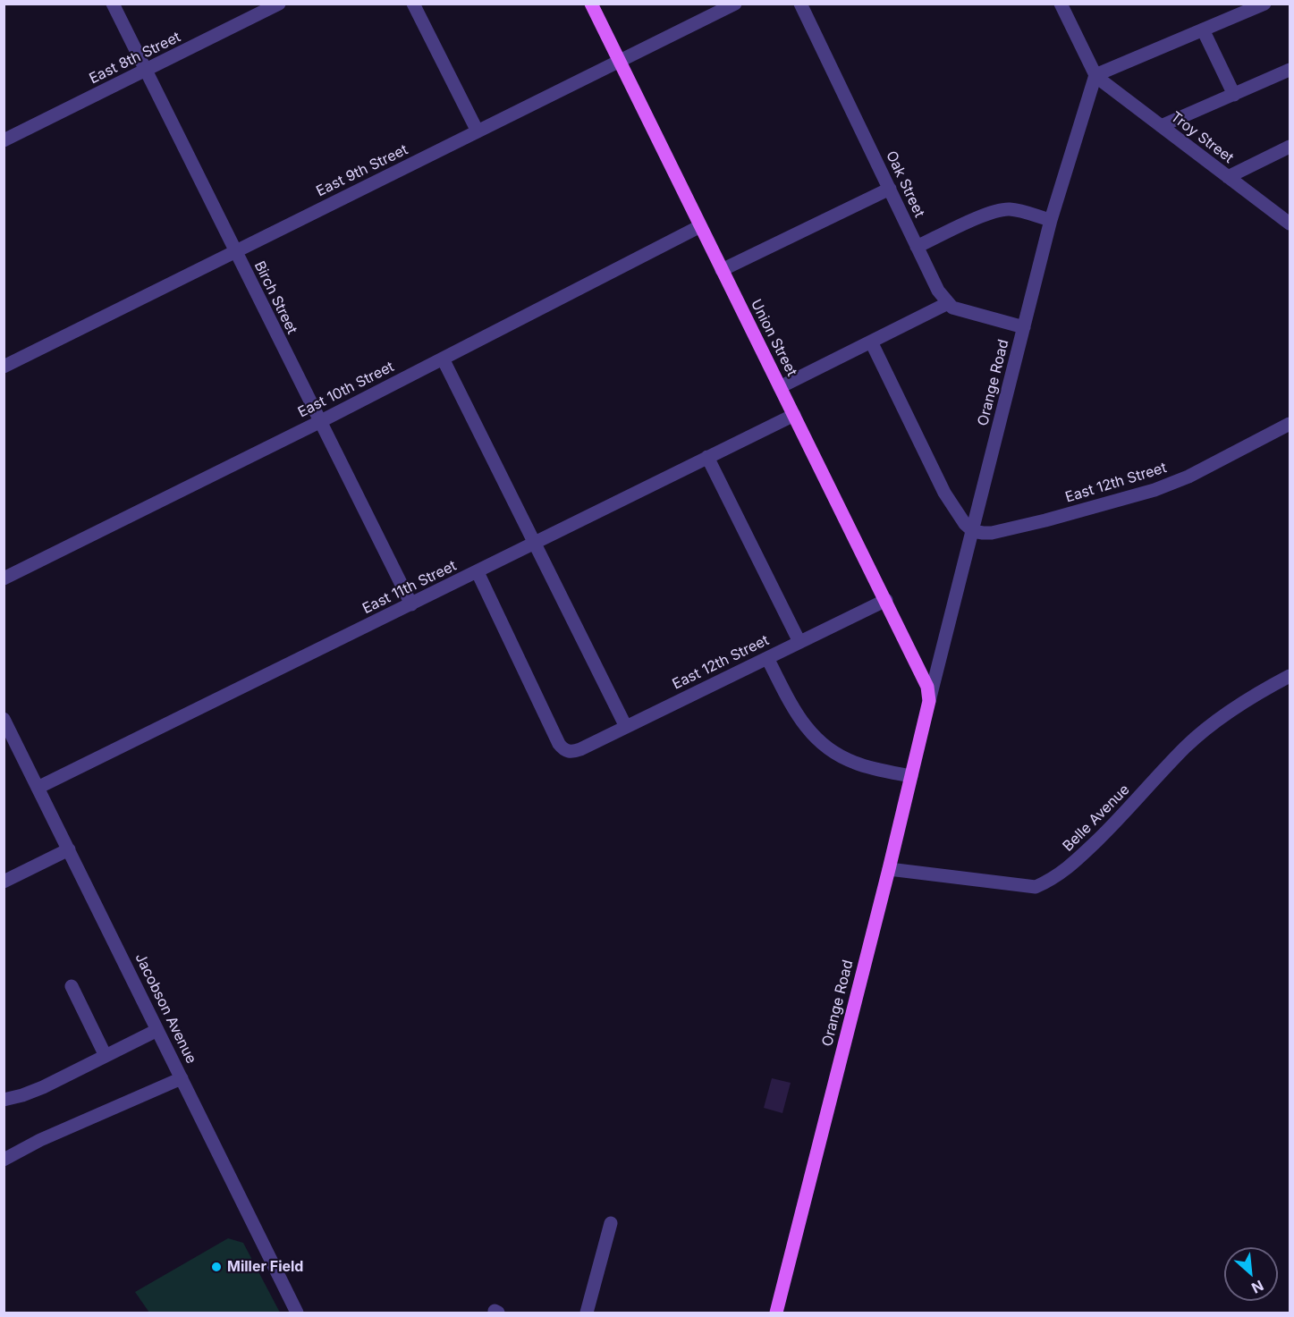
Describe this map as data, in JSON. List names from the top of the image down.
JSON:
{
  "streets": {
    "main road": ["Union Street", "Orange Road"],
    "street": [
      "East 8th Street",
      "Troy Street",
      "East 9th Street",
      "Oak Street",
      "Birch Street",
      "East 10th Street",
      "East 12th Street",
      "East 11th Street",
      "Belle Avenue",
      "Jacobson Avenue"
    ]
  },
  "crossings": [
    ["East 8th Street", "Birch Street"],
    ["Troy Street", "Orange Road"],
    ["East 9th Street", "Birch Street"],
    ["East 9th Street", "Union Street"],
    ["Birch Street", "East 10th Street"],
    ["Birch Street", "East 11th Street"],
    ["Union Street", "Orange Road"],
    ["Union Street", "East 10th Street"],
    ["Union Street", "East 12th Street"],
    ["Union Street", "East 11th Street"],
    ["Orange Road", "East 12th Street"],
    ["Orange Road", "Belle Avenue"],
    ["East 12th Street", "East 11th Street"],
    ["East 11th Street", "Jacobson Avenue"]
  ],
  "places": ["Miller Field"],
  "north": "bottom right"
}
